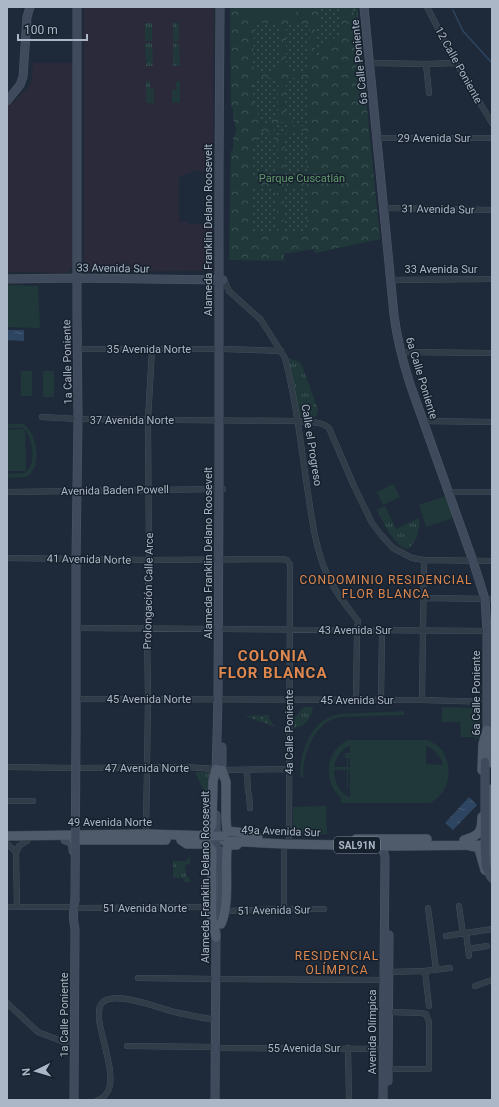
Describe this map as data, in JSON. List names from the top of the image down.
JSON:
{
  "streets": {
    "main road": ["49 Avenida Norte", "49a Avenida Sur", "SAL91N"],
    "street": [
      "6a Calle Poniente",
      "12 Calle Poniente",
      "29 Avenida Sur",
      "31 Avenida Sur",
      "Alameda Franklin Delano Roosevelt",
      "33 Avenida Sur",
      "35 Avenida Norte",
      "1a Calle Poniente",
      "37 Avenida Norte",
      "Calle el Progreso",
      "Avenida Baden Powell",
      "41 Avenida Norte",
      "Prolongación Calle Arce",
      "43 Avenida Sur",
      "45 Avenida Norte",
      "45 Avenida Sur",
      "4a Calle Poniente",
      "47 Avenida Norte",
      "51 Avenida Norte",
      "51 Avenida Sur",
      "Avenida Olímpica",
      "55 Avenida Sur"
    ]
  },
  "crossings": [
    ["6a Calle Poniente", "29 Avenida Sur"],
    ["6a Calle Poniente", "31 Avenida Sur"],
    ["6a Calle Poniente", "33 Avenida Sur"],
    ["6a Calle Poniente", "43 Avenida Sur"],
    ["6a Calle Poniente", "45 Avenida Sur"],
    ["6a Calle Poniente", "49a Avenida Sur"],
    ["Alameda Franklin Delano Roosevelt", "33 Avenida Sur"],
    ["Alameda Franklin Delano Roosevelt", "35 Avenida Norte"],
    ["Alameda Franklin Delano Roosevelt", "37 Avenida Norte"],
    ["Alameda Franklin Delano Roosevelt", "Calle el Progreso"],
    ["Alameda Franklin Delano Roosevelt", "Avenida Baden Powell"],
    ["Alameda Franklin Delano Roosevelt", "41 Avenida Norte"],
    ["Alameda Franklin Delano Roosevelt", "43 Avenida Sur"],
    ["Alameda Franklin Delano Roosevelt", "45 Avenida Norte"],
    ["Alameda Franklin Delano Roosevelt", "45 Avenida Sur"],
    ["Alameda Franklin Delano Roosevelt", "47 Avenida Norte"],
    ["Alameda Franklin Delano Roosevelt", "55 Avenida Sur"],
    ["33 Avenida Sur", "1a Calle Poniente"],
    ["33 Avenida Sur", "Calle el Progreso"],
    ["35 Avenida Norte", "1a Calle Poniente"],
    ["35 Avenida Norte", "Calle el Progreso"],
    ["35 Avenida Norte", "Prolongación Calle Arce"],
    ["1a Calle Poniente", "37 Avenida Norte"],
    ["1a Calle Poniente", "Avenida Baden Powell"],
    ["1a Calle Poniente", "41 Avenida Norte"],
    ["1a Calle Poniente", "43 Avenida Sur"],
    ["1a Calle Poniente", "45 Avenida Norte"],
    ["1a Calle Poniente", "47 Avenida Norte"],
    ["1a Calle Poniente", "49 Avenida Norte"],
    ["1a Calle Poniente", "51 Avenida Norte"],
    ["37 Avenida Norte", "Calle el Progreso"],
    ["37 Avenida Norte", "Prolongación Calle Arce"],
    ["Calle el Progreso", "43 Avenida Sur"],
    ["Avenida Baden Powell", "Prolongación Calle Arce"],
    ["41 Avenida Norte", "Prolongación Calle Arce"],
    ["41 Avenida Norte", "4a Calle Poniente"],
    ["Prolongación Calle Arce", "43 Avenida Sur"],
    ["Prolongación Calle Arce", "45 Avenida Norte"],
    ["Prolongación Calle Arce", "47 Avenida Norte"],
    ["Prolongación Calle Arce", "49 Avenida Norte"],
    ["43 Avenida Sur", "4a Calle Poniente"],
    ["45 Avenida Norte", "45 Avenida Sur"],
    ["45 Avenida Sur", "4a Calle Poniente"],
    ["4a Calle Poniente", "47 Avenida Norte"],
    ["4a Calle Poniente", "49a Avenida Sur"],
    ["4a Calle Poniente", "51 Avenida Sur"],
    ["49 Avenida Norte", "49a Avenida Sur"],
    ["49a Avenida Sur", "Avenida Olímpica"],
    ["Avenida Olímpica", "55 Avenida Sur"]
  ],
  "districts": ["CONDOMINIO RESIDENCIAL FLOR BLANCA", "COLONIA FLOR BLANCA", "RESIDENCIAL OLÍMPICA"],
  "parks": ["Parque Cuscatlán"],
  "scale_bar": "100 m",
  "north": "left"
}
